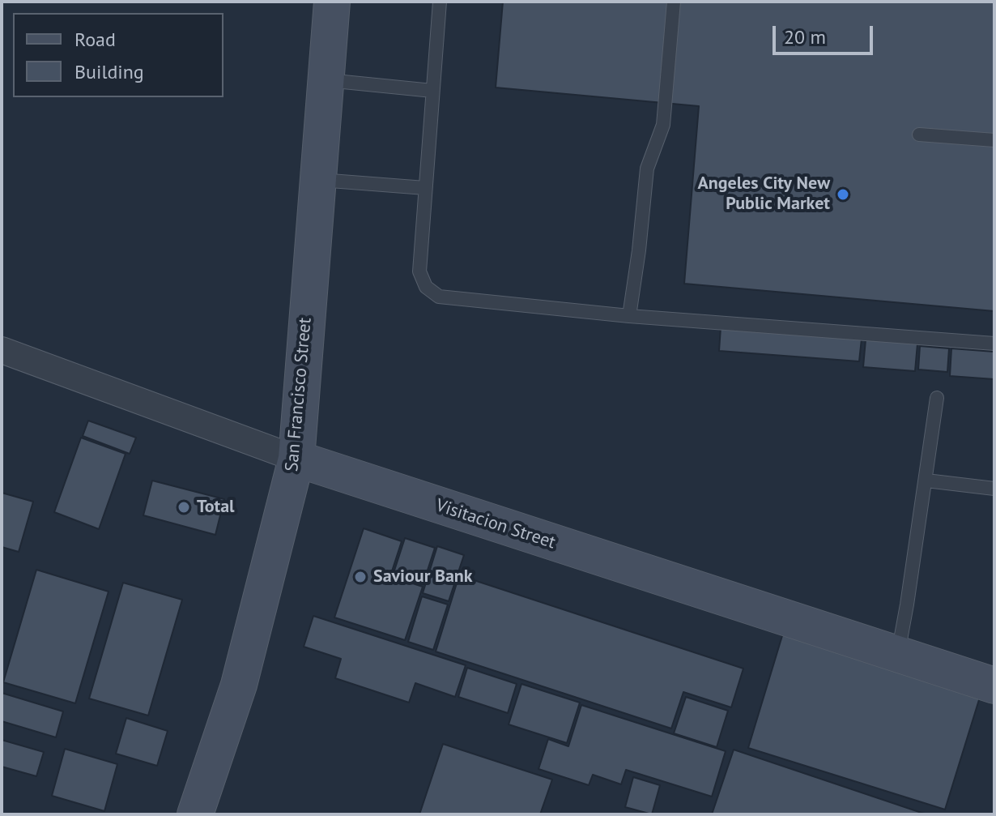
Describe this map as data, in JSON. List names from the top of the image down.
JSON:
{
  "streets": {
    "street": ["San Francisco Street", "Visitacion Street"]
  },
  "crossings": [
    ["San Francisco Street", "Visitacion Street"]
  ],
  "places": ["Angeles City New Public Market", "Total", "Saviour Bank"],
  "legend": ["Road", "Building"],
  "scale_bar": "20 m"
}
